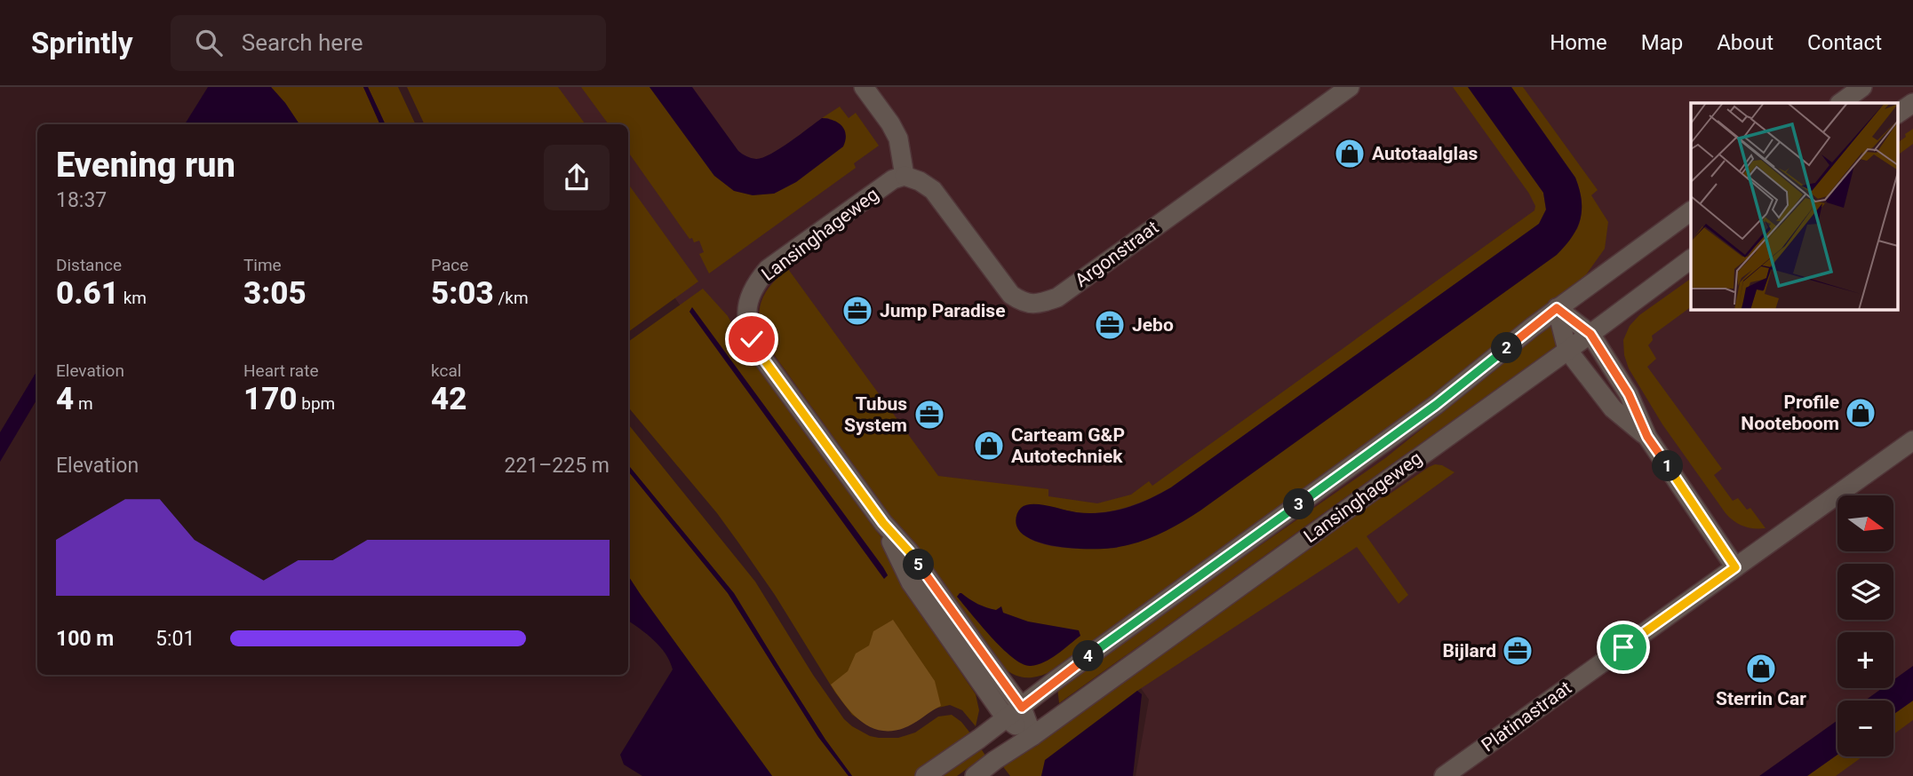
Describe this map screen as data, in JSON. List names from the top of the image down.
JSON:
{
  "streets": {
    "street": ["Lansinghageweg", "Argonstraat", "Platinastraat"]
  },
  "crossings": [
    ["Lansinghageweg", "Argonstraat"]
  ],
  "places": {
    "shop": [
      "Autotaalglas",
      "Profile Nooteboom",
      "Carteam G&P Autotechniek",
      "Sterrin Car"
    ],
    "office": [
      "Jump Paradise",
      "Jebo",
      "Tubus System",
      "Bijlard"
    ]
  },
  "north": "right",
  "page": {
    "header": "Sprintly",
    "search": "Search here",
    "nav": [
      "Home",
      "Map",
      "About",
      "Contact"
    ],
    "heading": ["Evening run", "18:37"],
    "stats": [
      ["Distance", "0.61 km"],
      ["Time", "3:05"],
      ["Pace", "5:03 /km"],
      ["Elevation", "4 m"],
      ["Heart rate", "170 bpm"],
      ["kcal", "42"]
    ],
    "pins": [
      "2",
      "1",
      "3",
      "5",
      "4"
    ],
    "chart": ["Elevation", "221–225 m"],
    "map_buttons": ["+", "−"],
    "list": [
      {
        "name": "100 m",
        "note": "5:01"
      }
    ]
  }
}
